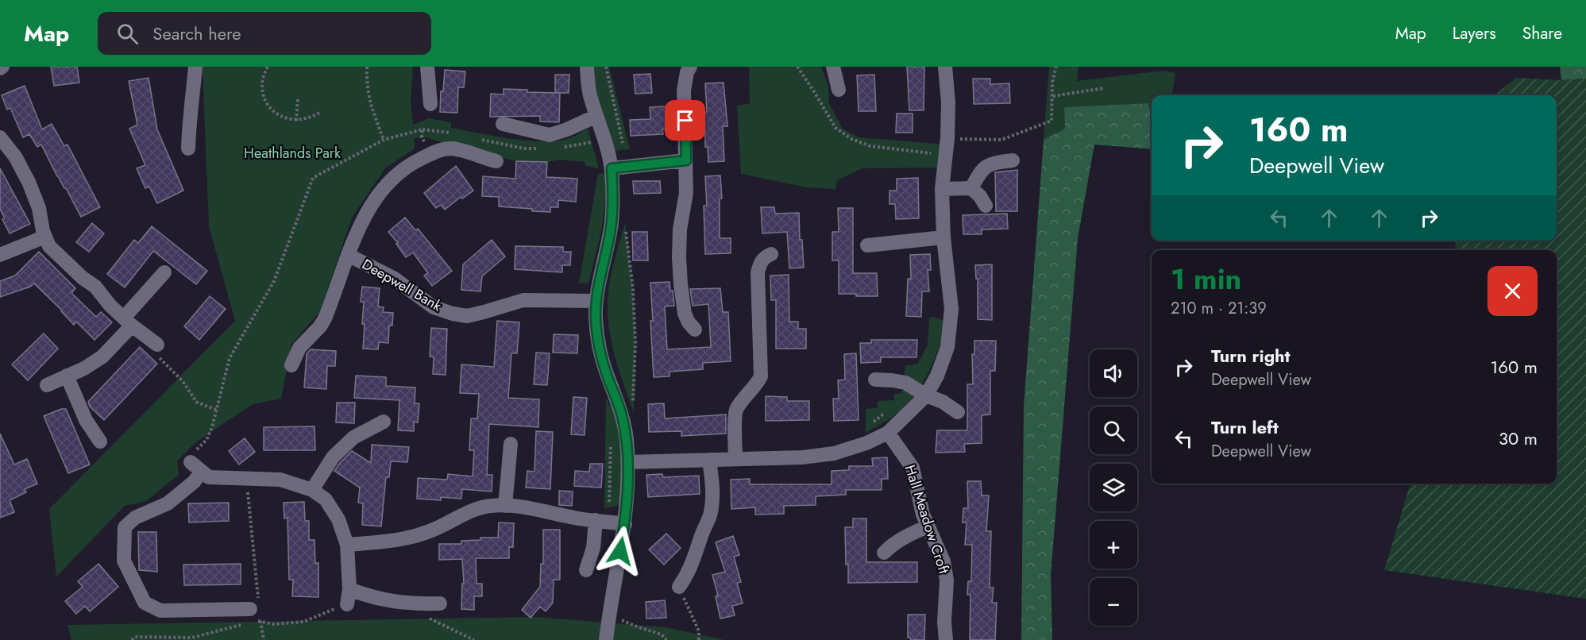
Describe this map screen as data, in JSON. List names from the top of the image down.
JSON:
{
  "streets": {
    "street": ["Deepwell Bank", "Hall Meadow Croft"]
  },
  "parks": ["Heathlands Park"],
  "page": {
    "header": "Map",
    "search": "Search here",
    "nav": ["Map", "Layers", "Share"],
    "turn": ["160 m", "Deepwell View"],
    "heading": ["1 min", "210 m · 21:39"],
    "list": [
      {
        "name": "Turn right",
        "note": "Deepwell View",
        "value": "160 m"
      },
      {
        "name": "Turn left",
        "note": "Deepwell View",
        "value": "30 m"
      }
    ],
    "map_buttons": ["+", "−"]
  }
}
